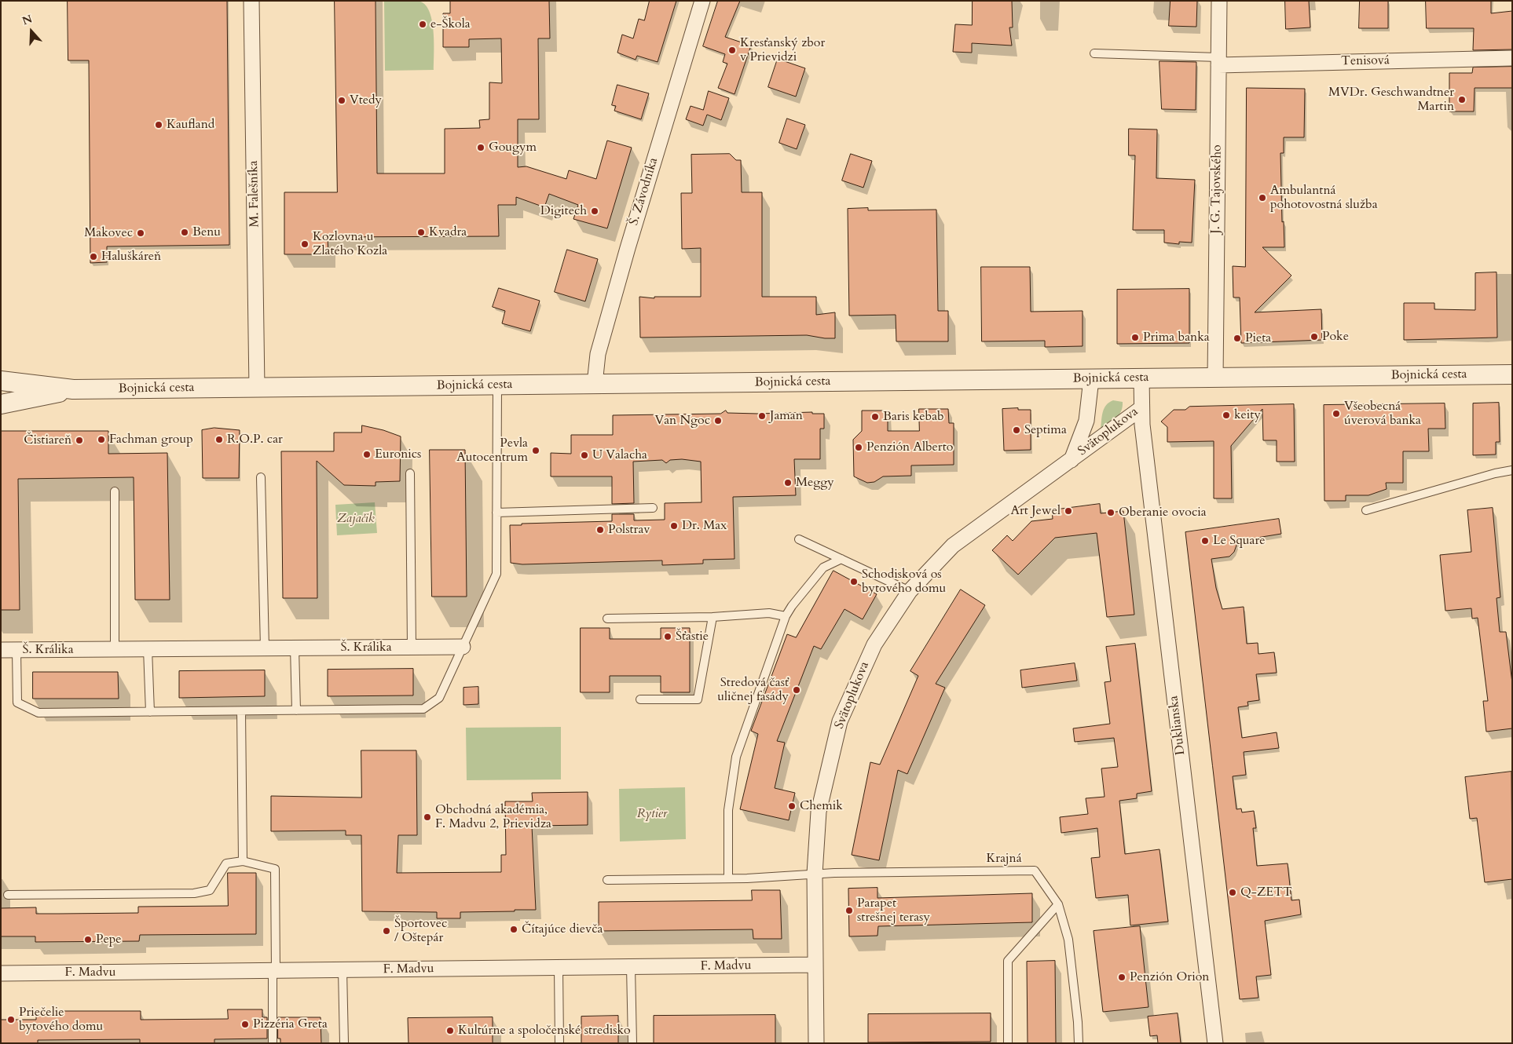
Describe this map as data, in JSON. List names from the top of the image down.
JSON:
{
  "streets": {
    "street": [
      "Tenisová",
      "J. G. Tajovského",
      "Š. Závodníka",
      "M. Falešníka",
      "Bojnická cesta",
      "Svätoplukova",
      "Š. Králika",
      "Duklianska",
      "F. Madvu"
    ],
    "lane": ["Krajná"]
  },
  "crossings": [
    ["Tenisová", "J. G. Tajovského"],
    ["J. G. Tajovského", "Bojnická cesta"],
    ["Š. Závodníka", "Bojnická cesta"],
    ["M. Falešníka", "Bojnická cesta"],
    ["Bojnická cesta", "Svätoplukova"],
    ["Svätoplukova", "Duklianska"],
    ["Svätoplukova", "Krajná"],
    ["Svätoplukova", "F. Madvu"]
  ],
  "parks": ["Zajačik", "Rytier"],
  "places": [
    "e-Škola",
    "Kresťanský zbor v Prievidzi",
    "MVDr. Geschwandtner Martin",
    "Vtedy",
    "Kaufland",
    "Gougym",
    "Ambulantná pohotovostná služba",
    "Digitech",
    "Benu",
    "Kvadra",
    "Makovec",
    "Kozlovna u Zlatého Kozla",
    "Haluškáreň",
    "Poke",
    "Prima banka",
    "Pieta",
    "Všeobecná úverová banka",
    "keity",
    "Jaman",
    "Baris kebab",
    "Van Ngoc",
    "Septima",
    "Fachman group",
    "R.O.P. car",
    "Čistiareň",
    "Penzión Alberto",
    "Pevla Autocentrum",
    "Euronics",
    "U Valacha",
    "Meggy",
    "Art Jewel",
    "Oberanie ovocia",
    "Dr. Max",
    "Polstrav",
    "Le Square",
    "Schodisková os bytového domu",
    "Šťastie",
    "Stredová časť uličnej fasády",
    "Chemik",
    "Obchodná akadémia, F. Madvu 2, Prievidza",
    "Q-ZETT",
    "Parapet strešnej terasy",
    "Čítajúce dievča",
    "Športovec / Oštepár",
    "Pepe",
    "Penzión Orion",
    "Priečelie bytového domu",
    "Pizzéria Greta",
    "Kultúrne a spoločenské stredisko"
  ],
  "north": "top"
}
